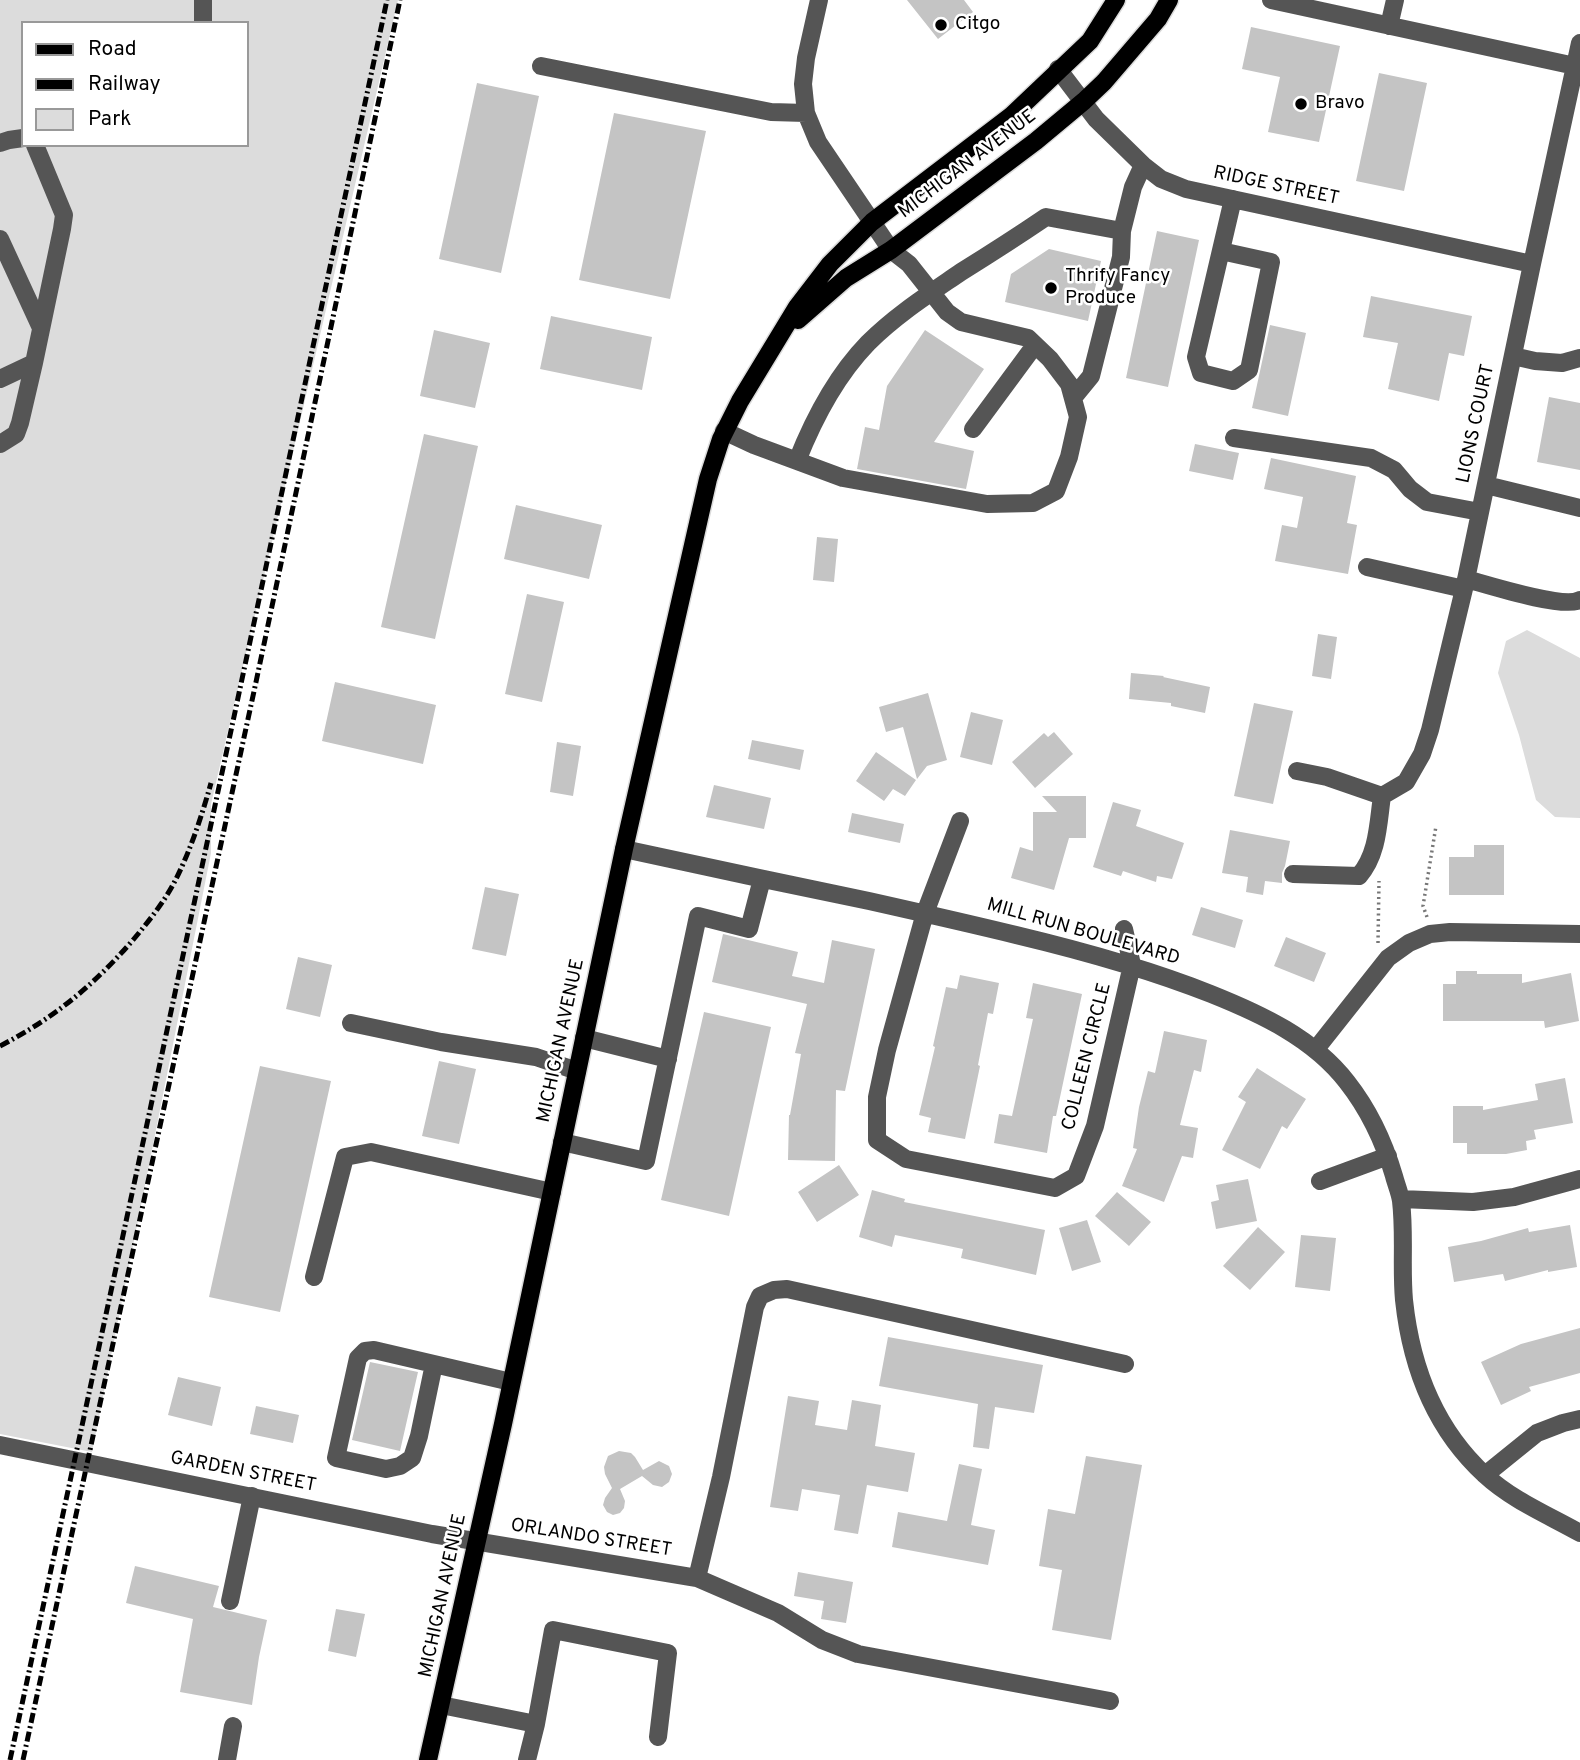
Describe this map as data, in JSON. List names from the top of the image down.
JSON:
{
  "streets": {
    "main road": ["MICHIGAN AVENUE"],
    "street": [
      "RIDGE STREET",
      "LIONS COURT",
      "MILL RUN BOULEVARD",
      "COLLEEN CIRCLE",
      "GARDEN STREET",
      "ORLANDO STREET"
    ]
  },
  "crossings": [
    ["MICHIGAN AVENUE", "RIDGE STREET"],
    ["MICHIGAN AVENUE", "MILL RUN BOULEVARD"],
    ["MICHIGAN AVENUE", "GARDEN STREET"],
    ["MICHIGAN AVENUE", "ORLANDO STREET"],
    ["RIDGE STREET", "LIONS COURT"],
    ["MILL RUN BOULEVARD", "COLLEEN CIRCLE"],
    ["GARDEN STREET", "ORLANDO STREET"]
  ],
  "places": ["Citgo", "Bravo", "Thrify Fancy Produce"],
  "legend": ["Road", "Railway", "Park"]
}
